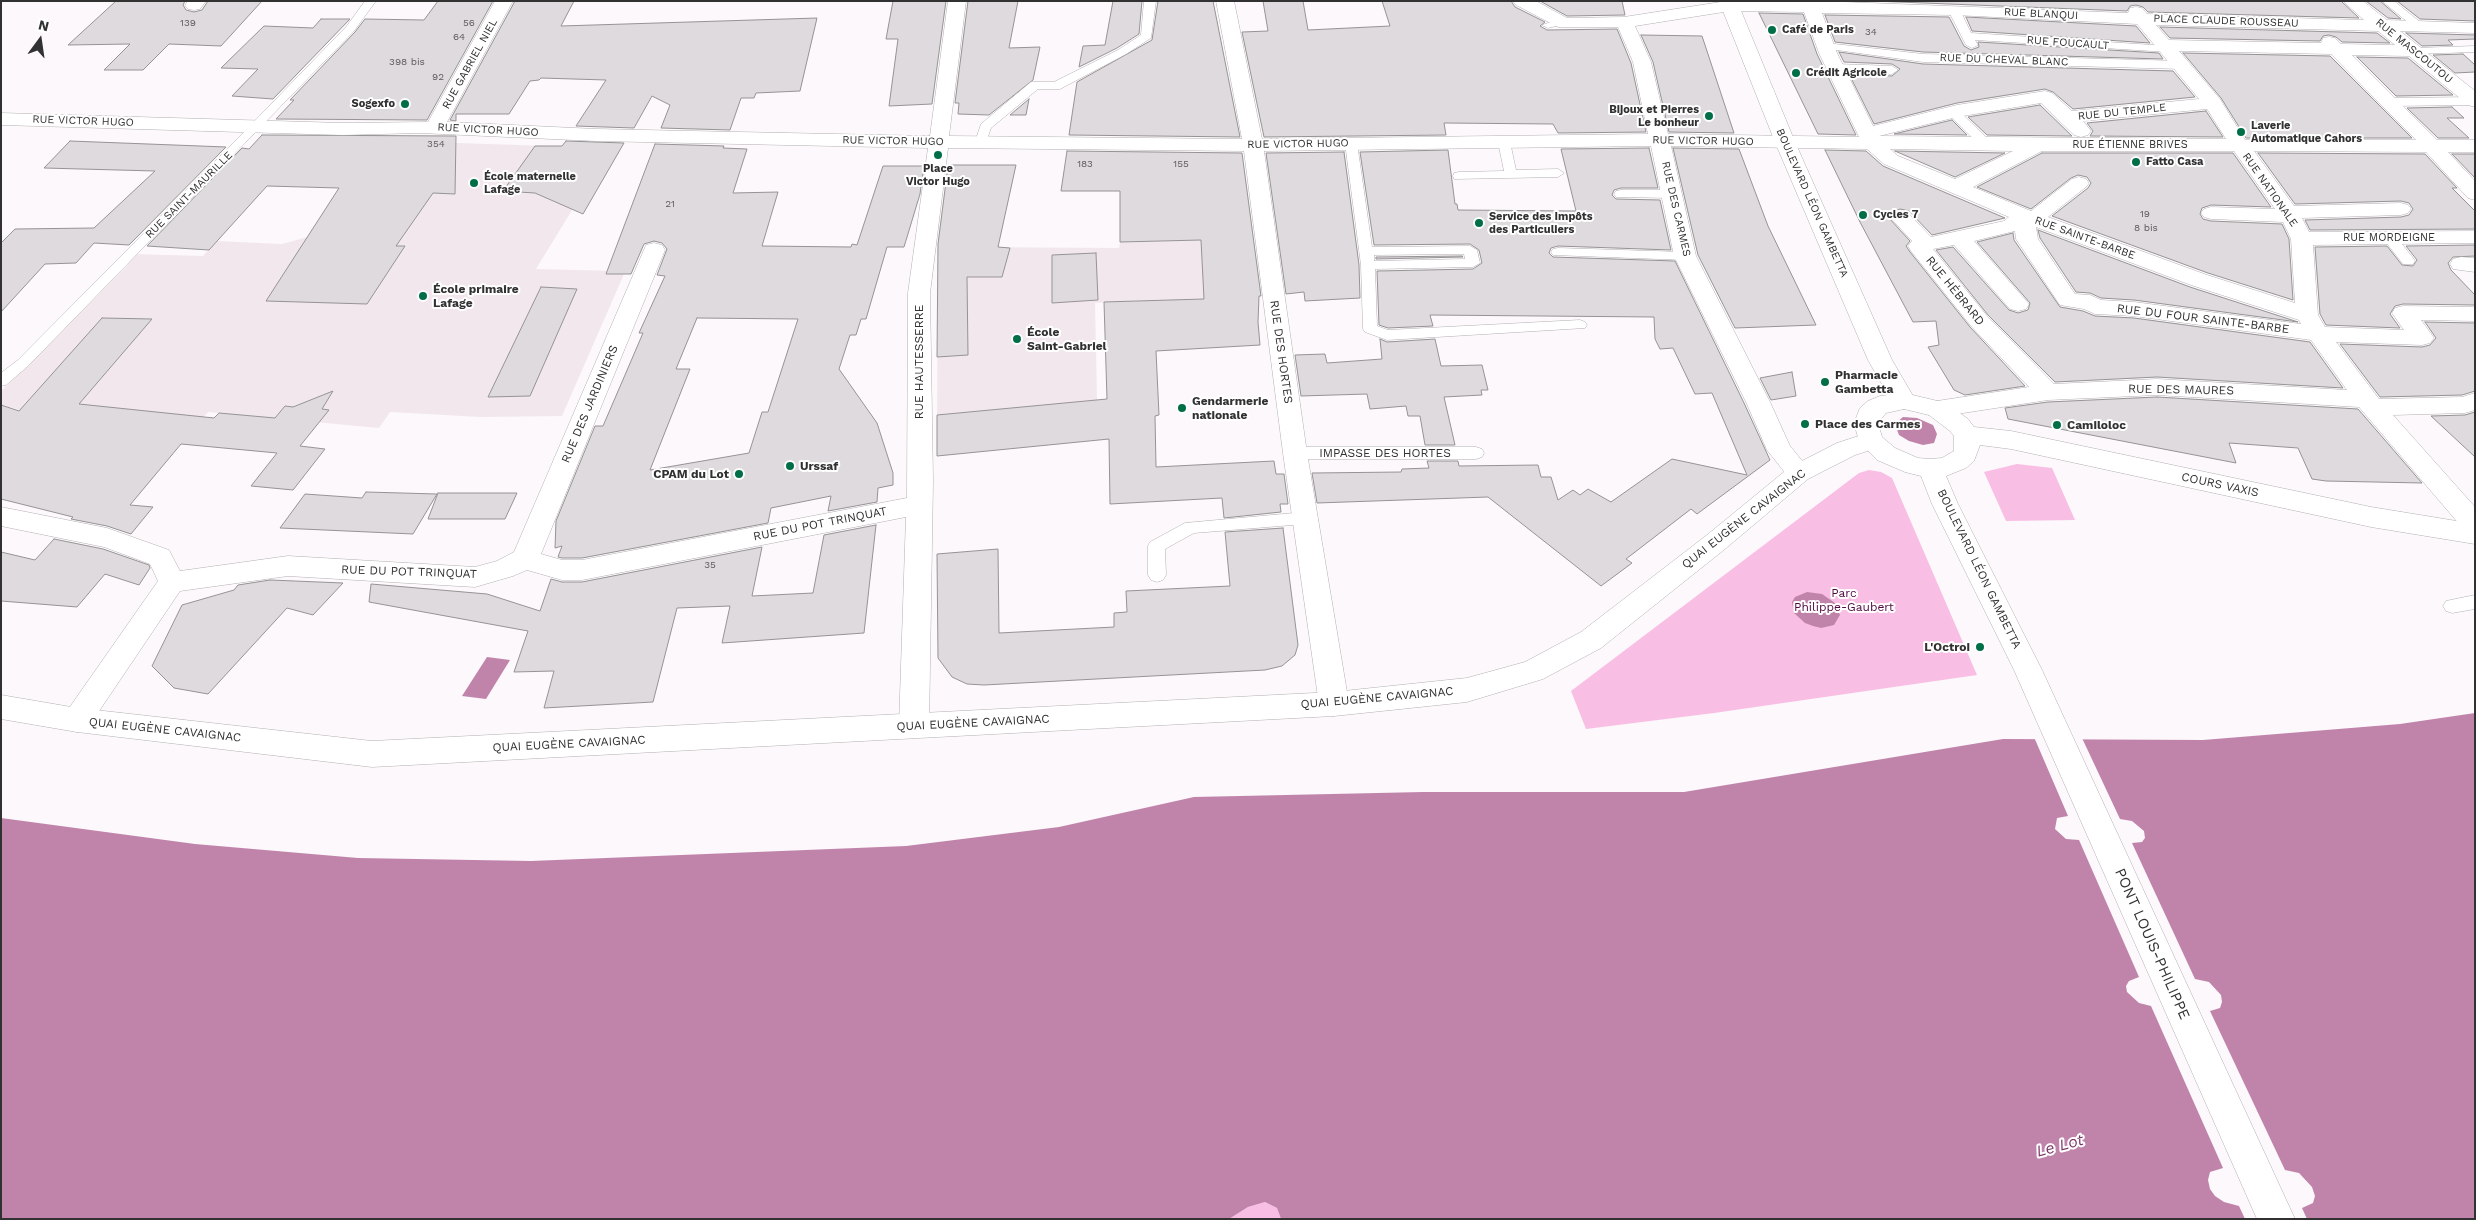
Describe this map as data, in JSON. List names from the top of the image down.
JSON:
{
  "streets": {
    "street": [
      "RUE BLANQUI",
      "PLACE CLAUDE ROUSSEAU",
      "RUE MASCOUTOU",
      "RUE GABRIEL NIEL",
      "RUE DU TEMPLE",
      "RUE VICTOR HUGO",
      "RUE ÉTIENNE BRIVES",
      "RUE NATIONALE",
      "BOULEVARD LÉON GAMBETTA",
      "RUE DES CARMES",
      "RUE SAINTE-BARBE",
      "RUE MORDEIGNE",
      "RUE HÉBRARD",
      "RUE DU FOUR SAINTE-BARBE",
      "RUE DES HORTES",
      "RUE HAUTESSERRE",
      "RUE DES MAURES",
      "RUE DES JARDINIERS",
      "COURS VAXIS",
      "QUAI EUGÈNE CAVAIGNAC",
      "RUE DU POT TRINQUAT",
      "PONT LOUIS-PHILIPPE"
    ],
    "lane": [
      "RUE FOUCAULT",
      "RUE DU CHEVAL BLANC",
      "RUE SAINT-MAURILLE",
      "IMPASSE DES HORTES"
    ]
  },
  "crossings": [
    ["RUE BLANQUI", "PLACE CLAUDE ROUSSEAU"],
    ["RUE BLANQUI", "RUE NATIONALE"],
    ["RUE BLANQUI", "BOULEVARD LÉON GAMBETTA"],
    ["RUE BLANQUI", "RUE DES CARMES"],
    ["PLACE CLAUDE ROUSSEAU", "RUE MASCOUTOU"],
    ["PLACE CLAUDE ROUSSEAU", "RUE ÉTIENNE BRIVES"],
    ["PLACE CLAUDE ROUSSEAU", "RUE NATIONALE"],
    ["RUE FOUCAULT", "RUE NATIONALE"],
    ["RUE DU CHEVAL BLANC", "RUE NATIONALE"],
    ["RUE GABRIEL NIEL", "RUE VICTOR HUGO"],
    ["RUE DU TEMPLE", "RUE ÉTIENNE BRIVES"],
    ["RUE DU TEMPLE", "RUE NATIONALE"],
    ["RUE VICTOR HUGO", "RUE ÉTIENNE BRIVES"],
    ["RUE VICTOR HUGO", "RUE SAINT-MAURILLE"],
    ["RUE VICTOR HUGO", "BOULEVARD LÉON GAMBETTA"],
    ["RUE VICTOR HUGO", "RUE DES CARMES"],
    ["RUE VICTOR HUGO", "RUE DES HORTES"],
    ["RUE VICTOR HUGO", "RUE HAUTESSERRE"],
    ["RUE ÉTIENNE BRIVES", "RUE NATIONALE"],
    ["RUE ÉTIENNE BRIVES", "BOULEVARD LÉON GAMBETTA"],
    ["RUE ÉTIENNE BRIVES", "RUE SAINTE-BARBE"],
    ["RUE NATIONALE", "RUE SAINTE-BARBE"],
    ["RUE NATIONALE", "RUE MORDEIGNE"],
    ["RUE NATIONALE", "RUE DU FOUR SAINTE-BARBE"],
    ["BOULEVARD LÉON GAMBETTA", "RUE DES MAURES"],
    ["BOULEVARD LÉON GAMBETTA", "COURS VAXIS"],
    ["BOULEVARD LÉON GAMBETTA", "QUAI EUGÈNE CAVAIGNAC"],
    ["BOULEVARD LÉON GAMBETTA", "PONT LOUIS-PHILIPPE"],
    ["RUE DES CARMES", "QUAI EUGÈNE CAVAIGNAC"],
    ["RUE SAINTE-BARBE", "RUE HÉBRARD"],
    ["RUE SAINTE-BARBE", "RUE DU FOUR SAINTE-BARBE"],
    ["RUE HÉBRARD", "RUE DU FOUR SAINTE-BARBE"],
    ["RUE HÉBRARD", "RUE DES MAURES"],
    ["RUE DES HORTES", "IMPASSE DES HORTES"],
    ["RUE DES HORTES", "QUAI EUGÈNE CAVAIGNAC"],
    ["RUE HAUTESSERRE", "QUAI EUGÈNE CAVAIGNAC"],
    ["RUE HAUTESSERRE", "RUE DU POT TRINQUAT"],
    ["RUE DES MAURES", "COURS VAXIS"],
    ["RUE DES MAURES", "QUAI EUGÈNE CAVAIGNAC"],
    ["RUE DES JARDINIERS", "RUE DU POT TRINQUAT"],
    ["COURS VAXIS", "QUAI EUGÈNE CAVAIGNAC"]
  ],
  "water": ["Le Lot"],
  "parks": ["Parc Philippe-Gaubert"],
  "places": [
    "Café de Paris",
    "Crédit Agricole",
    "Sogexfo",
    "Bijoux et Pierres Le bonheur",
    "Laverie Automatique Cahors",
    "Place Victor Hugo",
    "Fatto Casa",
    "École maternelle Lafage",
    "Cycles 7",
    "Service des Impôts des Particuliers",
    "École primaire Lafage",
    "École Saint-Gabriel",
    "Pharmacie Gambetta",
    "Gendarmerie nationale",
    "Place des Carmes",
    "Camiloloc",
    "Urssaf",
    "CPAM du Lot",
    "L'Octroi"
  ],
  "house_numbers": [
    "139",
    "56",
    "34",
    "64",
    "398 bis",
    "92",
    "354",
    "183",
    "155",
    "21",
    "19",
    "8 bis",
    "35"
  ],
  "north": "top"
}
